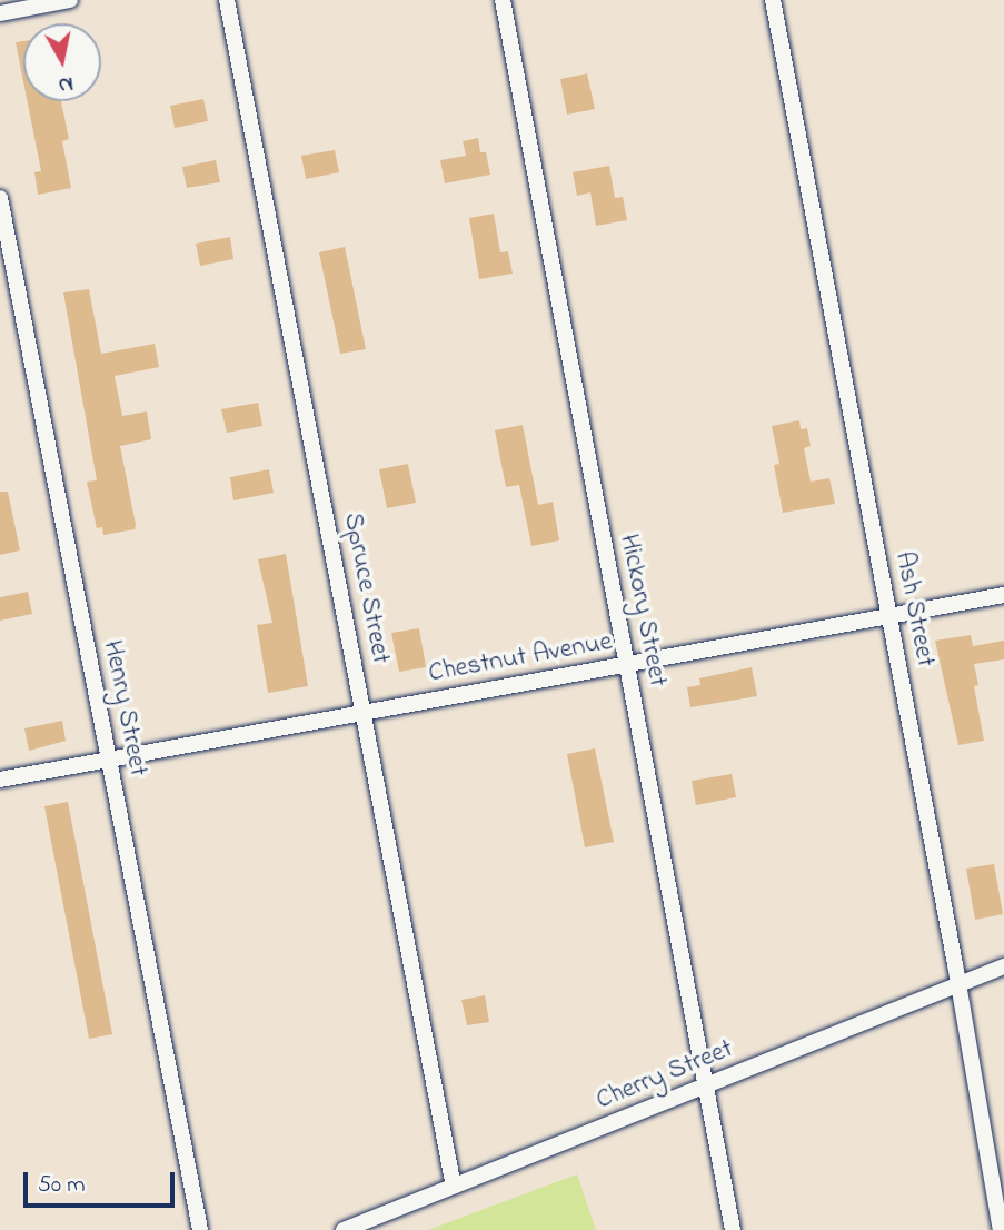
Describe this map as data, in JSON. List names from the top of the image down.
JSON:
{
  "streets": {
    "street": [
      "Spruce Street",
      "Ash Street",
      "Hickory Street",
      "Chestnut Avenue",
      "Henry Street",
      "Cherry Street"
    ]
  },
  "crossings": [
    ["Spruce Street", "Chestnut Avenue"],
    ["Spruce Street", "Cherry Street"],
    ["Ash Street", "Chestnut Avenue"],
    ["Ash Street", "Cherry Street"],
    ["Hickory Street", "Chestnut Avenue"],
    ["Hickory Street", "Cherry Street"],
    ["Chestnut Avenue", "Henry Street"]
  ],
  "scale_bar": "50 m",
  "north": "bottom"
}
